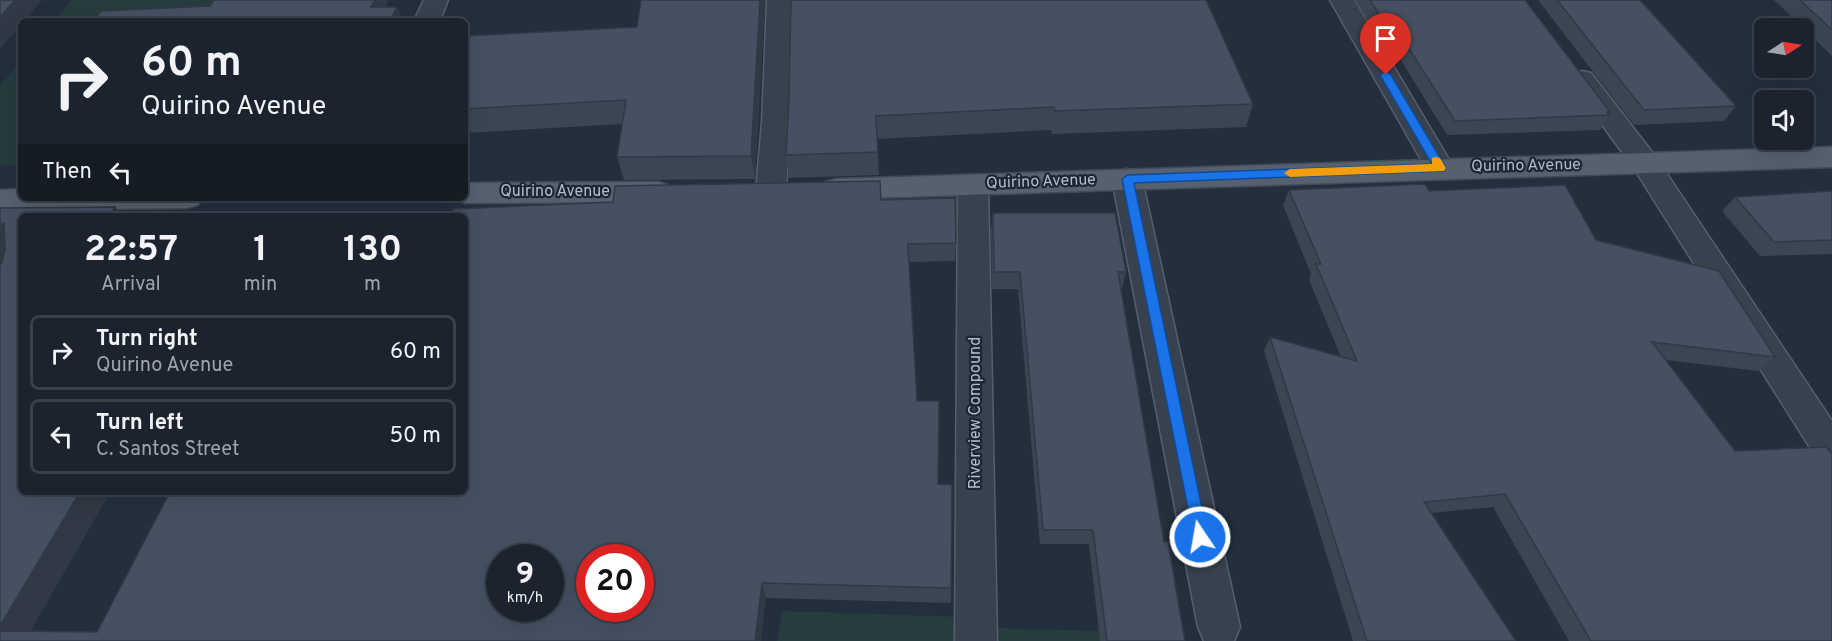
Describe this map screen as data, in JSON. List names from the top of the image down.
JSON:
{
  "streets": {
    "main road": ["Quirino Avenue"],
    "street": ["Riverview Compound"]
  },
  "crossings": [
    ["Quirino Avenue", "Riverview Compound"]
  ],
  "north": "right",
  "page": {
    "turn": ["60 m", "Quirino Avenue"],
    "then": "Then",
    "eta": [
      "22:57",
      "Arrival",
      "1",
      "min",
      "130",
      "m"
    ],
    "list": [
      {
        "name": "Turn right",
        "note": "Quirino Avenue",
        "value": "60 m"
      },
      {
        "name": "Turn left",
        "note": "C. Santos Street",
        "value": "50 m"
      }
    ],
    "speed": "9 km/h",
    "limit": "20"
  }
}
